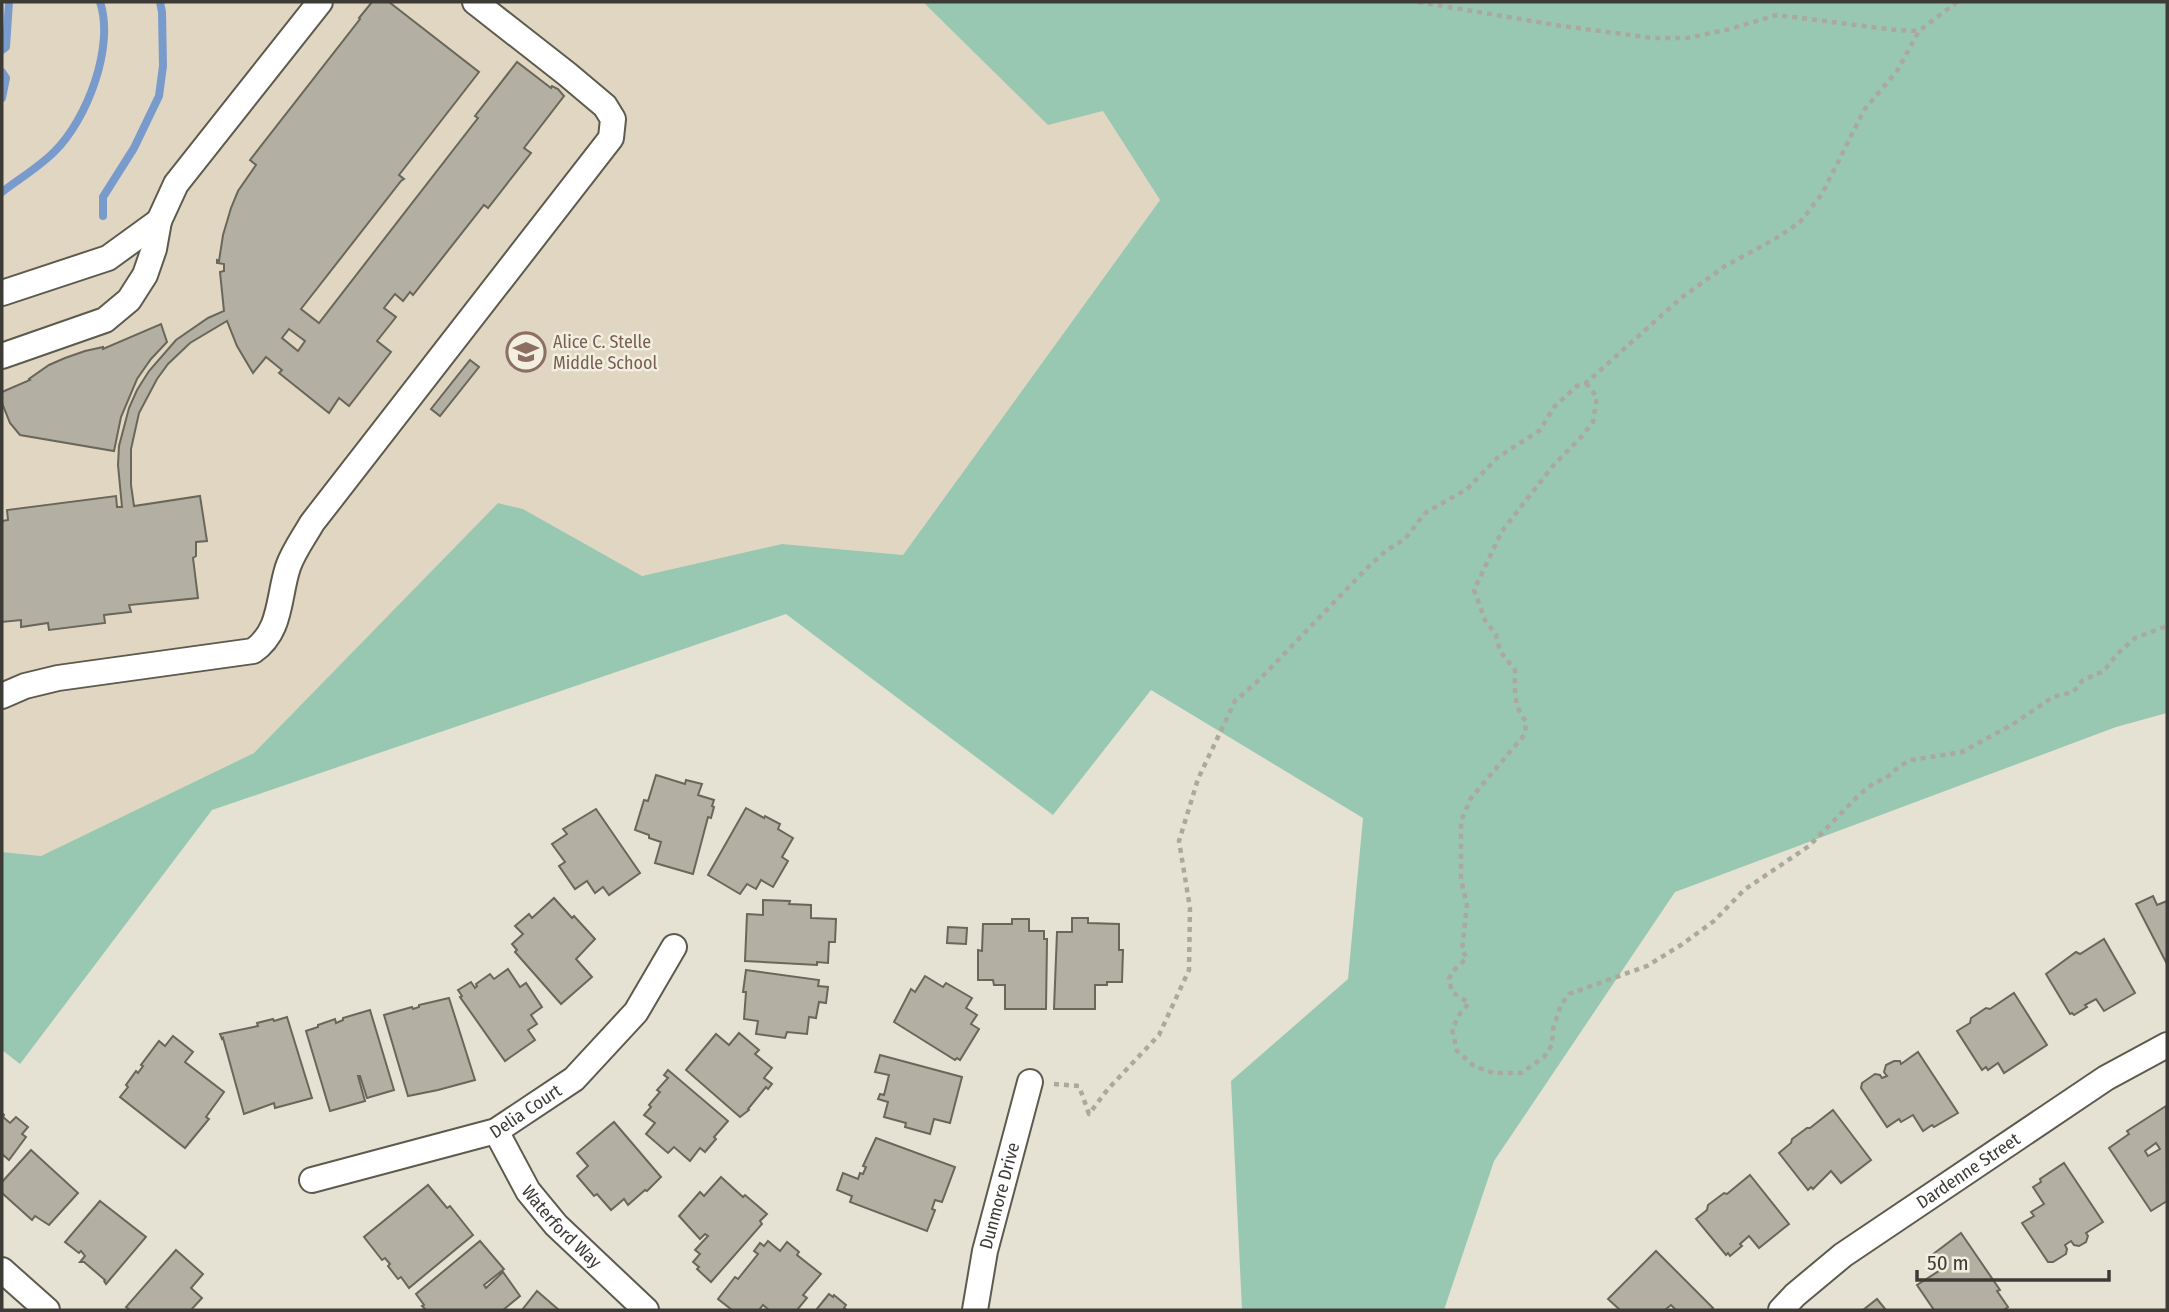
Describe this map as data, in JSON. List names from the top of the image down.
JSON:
{
  "streets": {
    "street": [
      "Delia Court",
      "Dardenne Street",
      "Dunmore Drive",
      "Waterford Way"
    ]
  },
  "crossings": [
    ["Delia Court", "Waterford Way"]
  ],
  "places": {
    "school or university": ["Alice C. Stelle Middle School"]
  },
  "scale_bar": "50 m"
}
